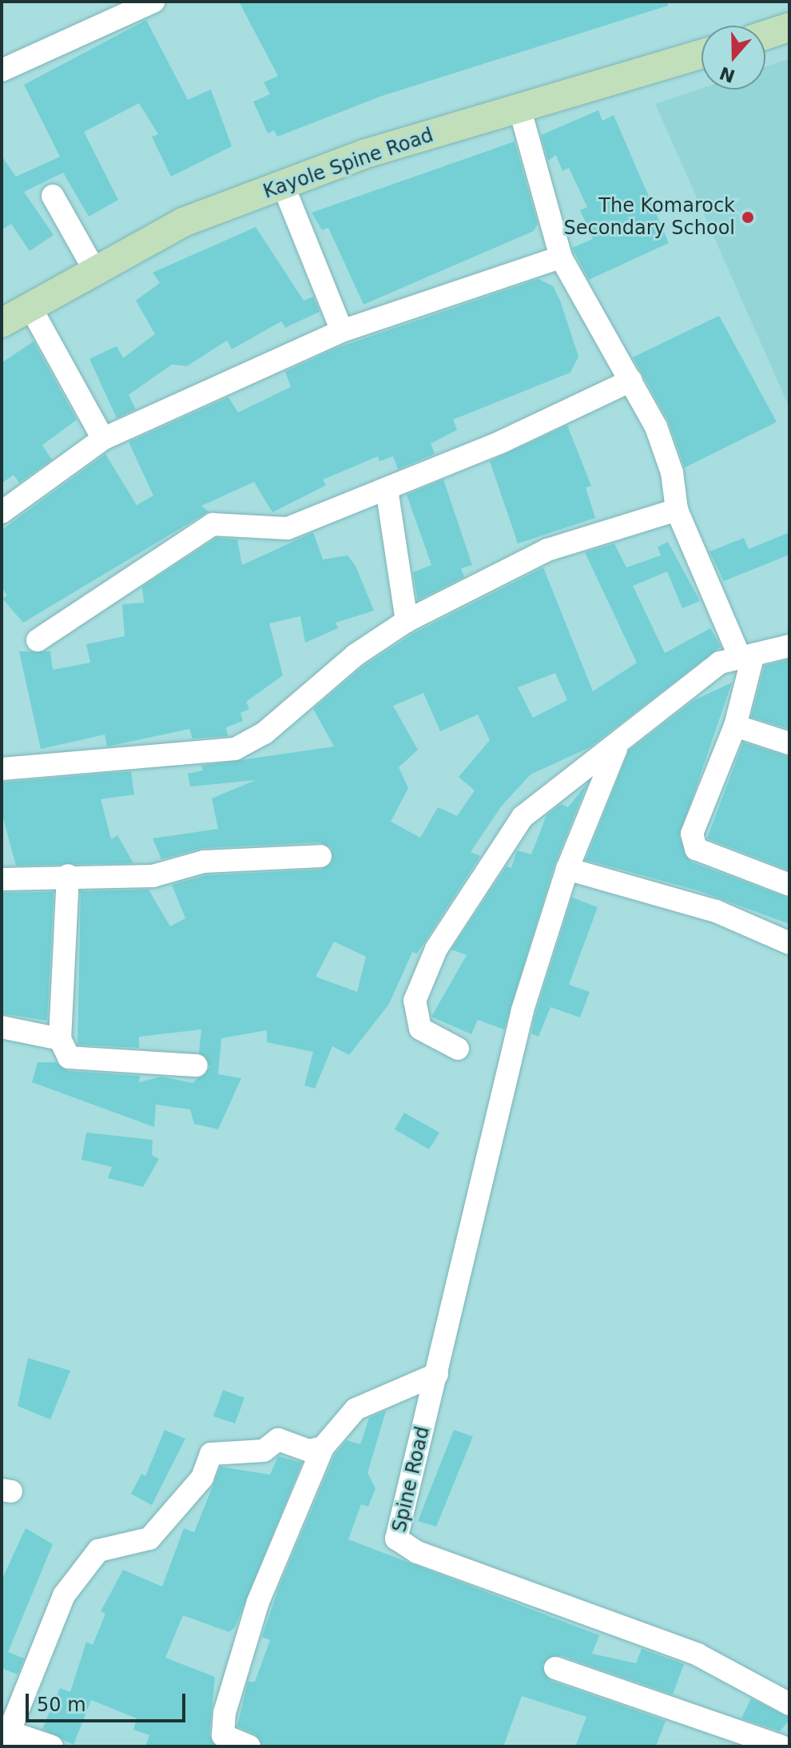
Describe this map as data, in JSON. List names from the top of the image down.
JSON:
{
  "streets": {
    "main road": ["Kayole Spine Road"],
    "street": ["Spine Road"]
  },
  "places": ["The Komarock Secondary School"],
  "scale_bar": "50 m",
  "north": "bottom"
}
